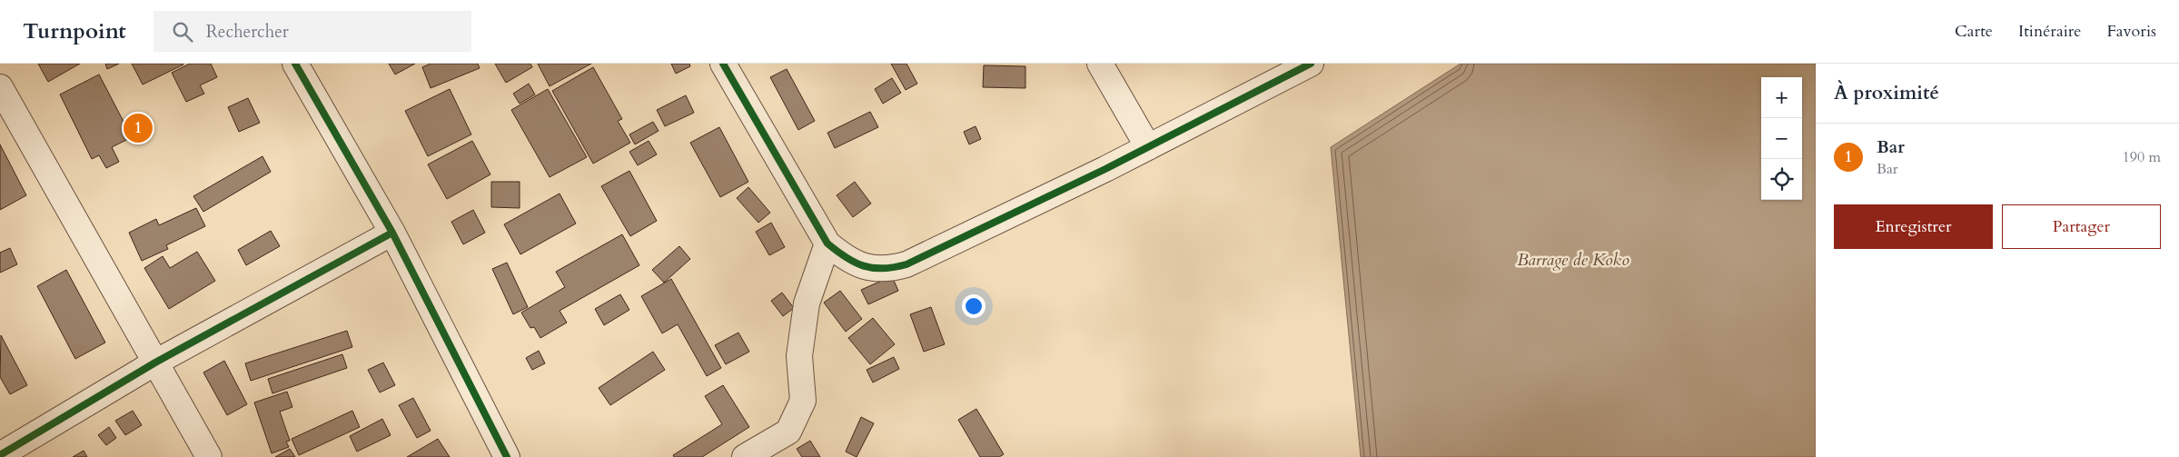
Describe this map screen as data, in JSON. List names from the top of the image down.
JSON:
{
  "water": ["Barrage de Koko"],
  "page": {
    "header": "Turnpoint",
    "search": "Rechercher",
    "nav": ["Carte", "Itinéraire", "Favoris"],
    "heading": "À proximité",
    "map_buttons": ["+", "−"],
    "pins": "1",
    "list": [
      {
        "mark": "1",
        "name": "Bar",
        "note": "Bar",
        "value": "190 m"
      }
    ],
    "buttons": ["Enregistrer", "Partager"]
  }
}
